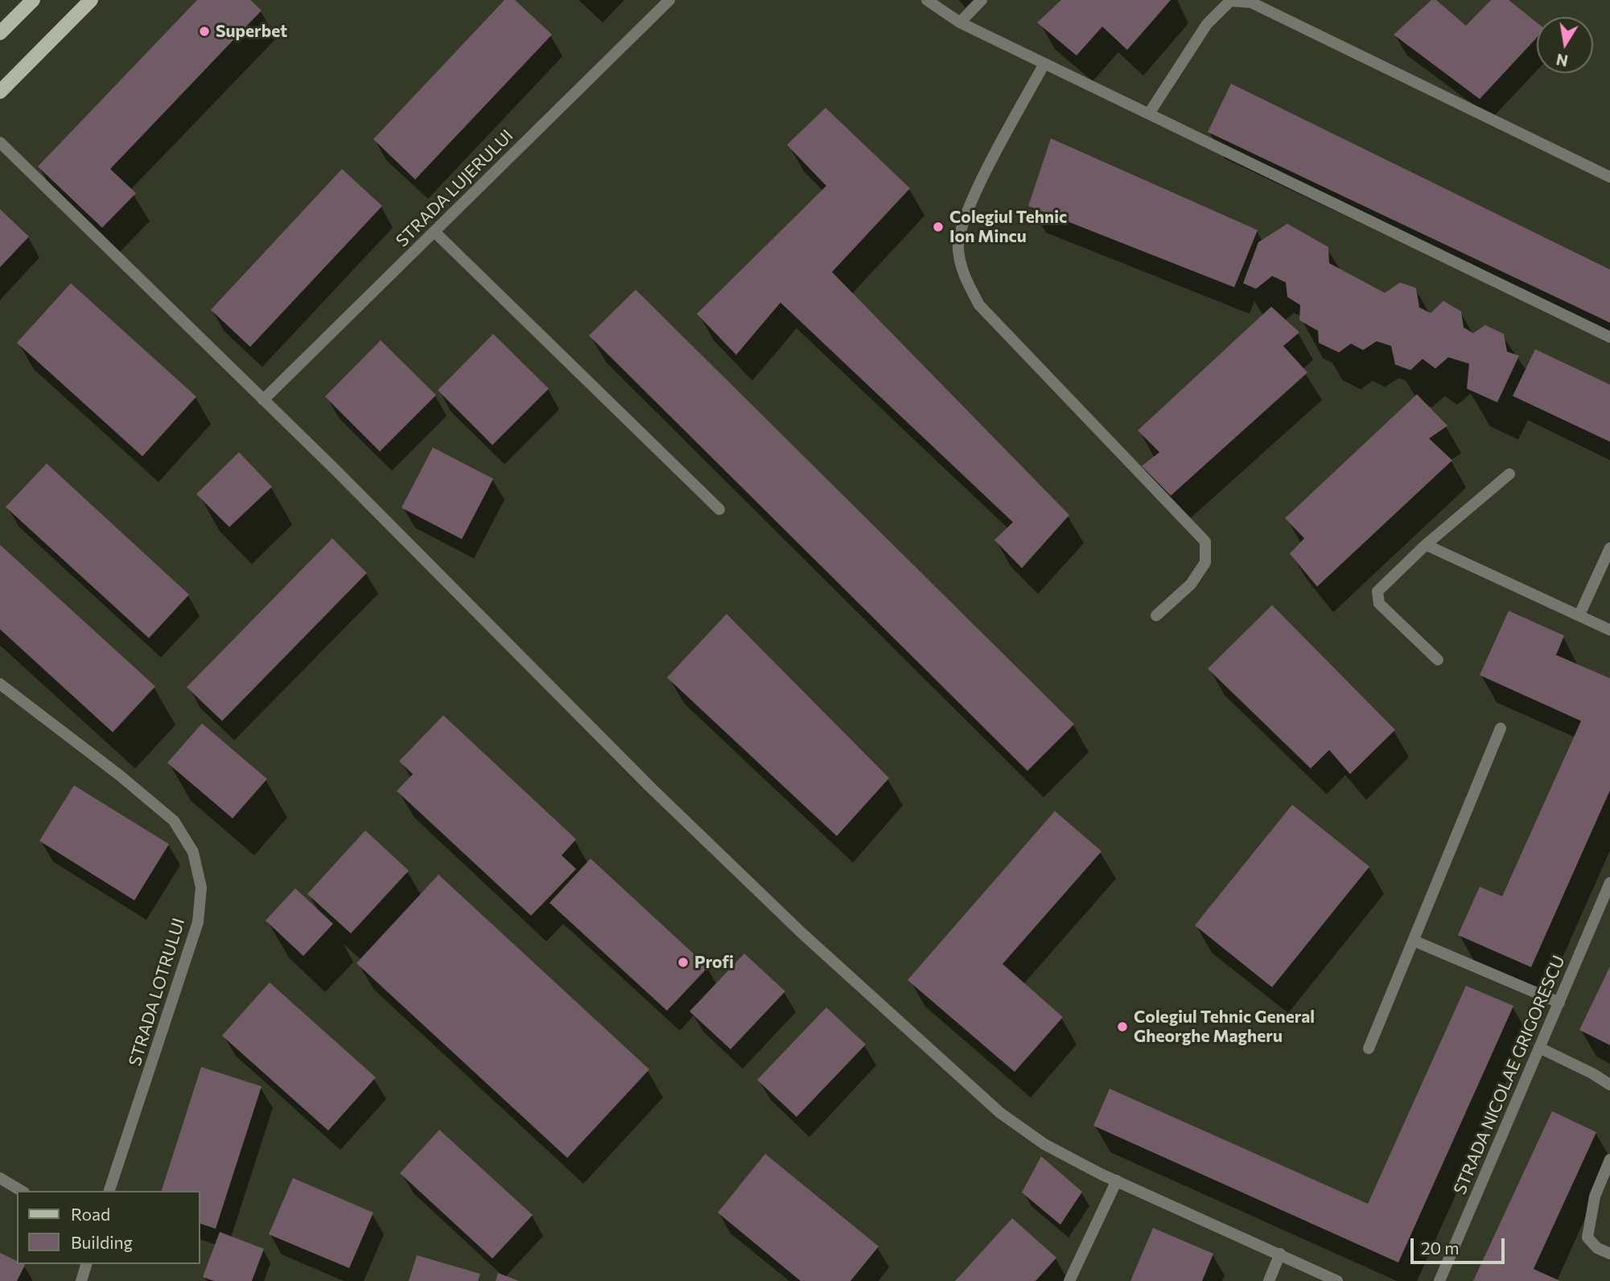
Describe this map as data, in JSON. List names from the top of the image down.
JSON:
{
  "streets": {
    "street": ["STRADA LUJERULUI", "STRADA LOTRULUI", "STRADA NICOLAE GRIGORESCU"]
  },
  "places": [
    "Superbet",
    "Colegiul Tehnic Ion Mincu",
    "Profi",
    "Colegiul Tehnic General Gheorghe Magheru"
  ],
  "legend": ["Road", "Building"],
  "scale_bar": "20 m",
  "north": "bottom"
}
